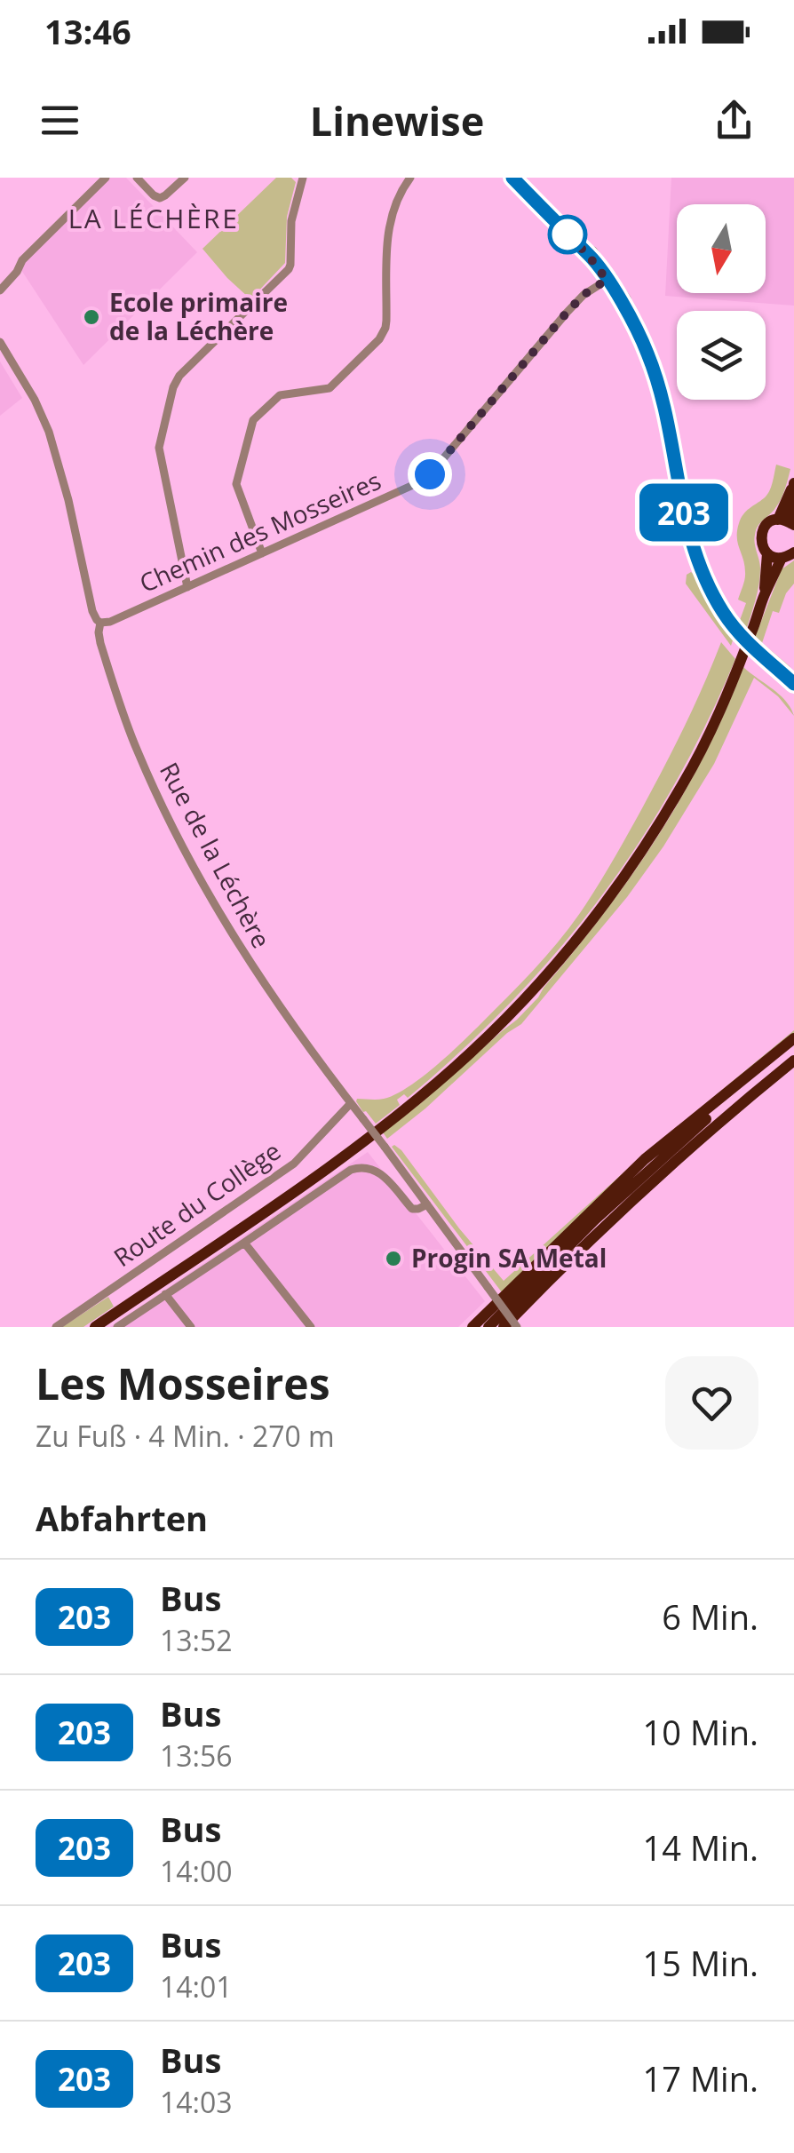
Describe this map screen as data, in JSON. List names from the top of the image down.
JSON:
{
  "streets": {
    "street": ["Chemin des Mosseires", "Rue de la Léchère", "Route du Collège"]
  },
  "crossings": [
    ["Chemin des Mosseires", "Rue de la Léchère"],
    ["Rue de la Léchère", "Route du Collège"]
  ],
  "districts": ["LA LÉCHÈRE"],
  "places": ["Ecole primaire de la Léchère", "Progin SA Metal"],
  "lines": ["bus line 203"],
  "north": "bottom",
  "page": {
    "status": "13:46",
    "header": "Linewise",
    "on_map": "203",
    "heading": [
      ["Les Mosseires", "Zu Fuß · 4 Min. · 270 m"],
      "Abfahrten"
    ],
    "list": [
      {
        "mark": "203",
        "name": "Bus",
        "note": "13:52",
        "value": "6 Min."
      },
      {
        "mark": "203",
        "name": "Bus",
        "note": "13:56",
        "value": "10 Min."
      },
      {
        "mark": "203",
        "name": "Bus",
        "note": "14:00",
        "value": "14 Min."
      },
      {
        "mark": "203",
        "name": "Bus",
        "note": "14:01",
        "value": "15 Min."
      },
      {
        "mark": "203",
        "name": "Bus",
        "note": "14:03",
        "value": "17 Min."
      }
    ]
  }
}
